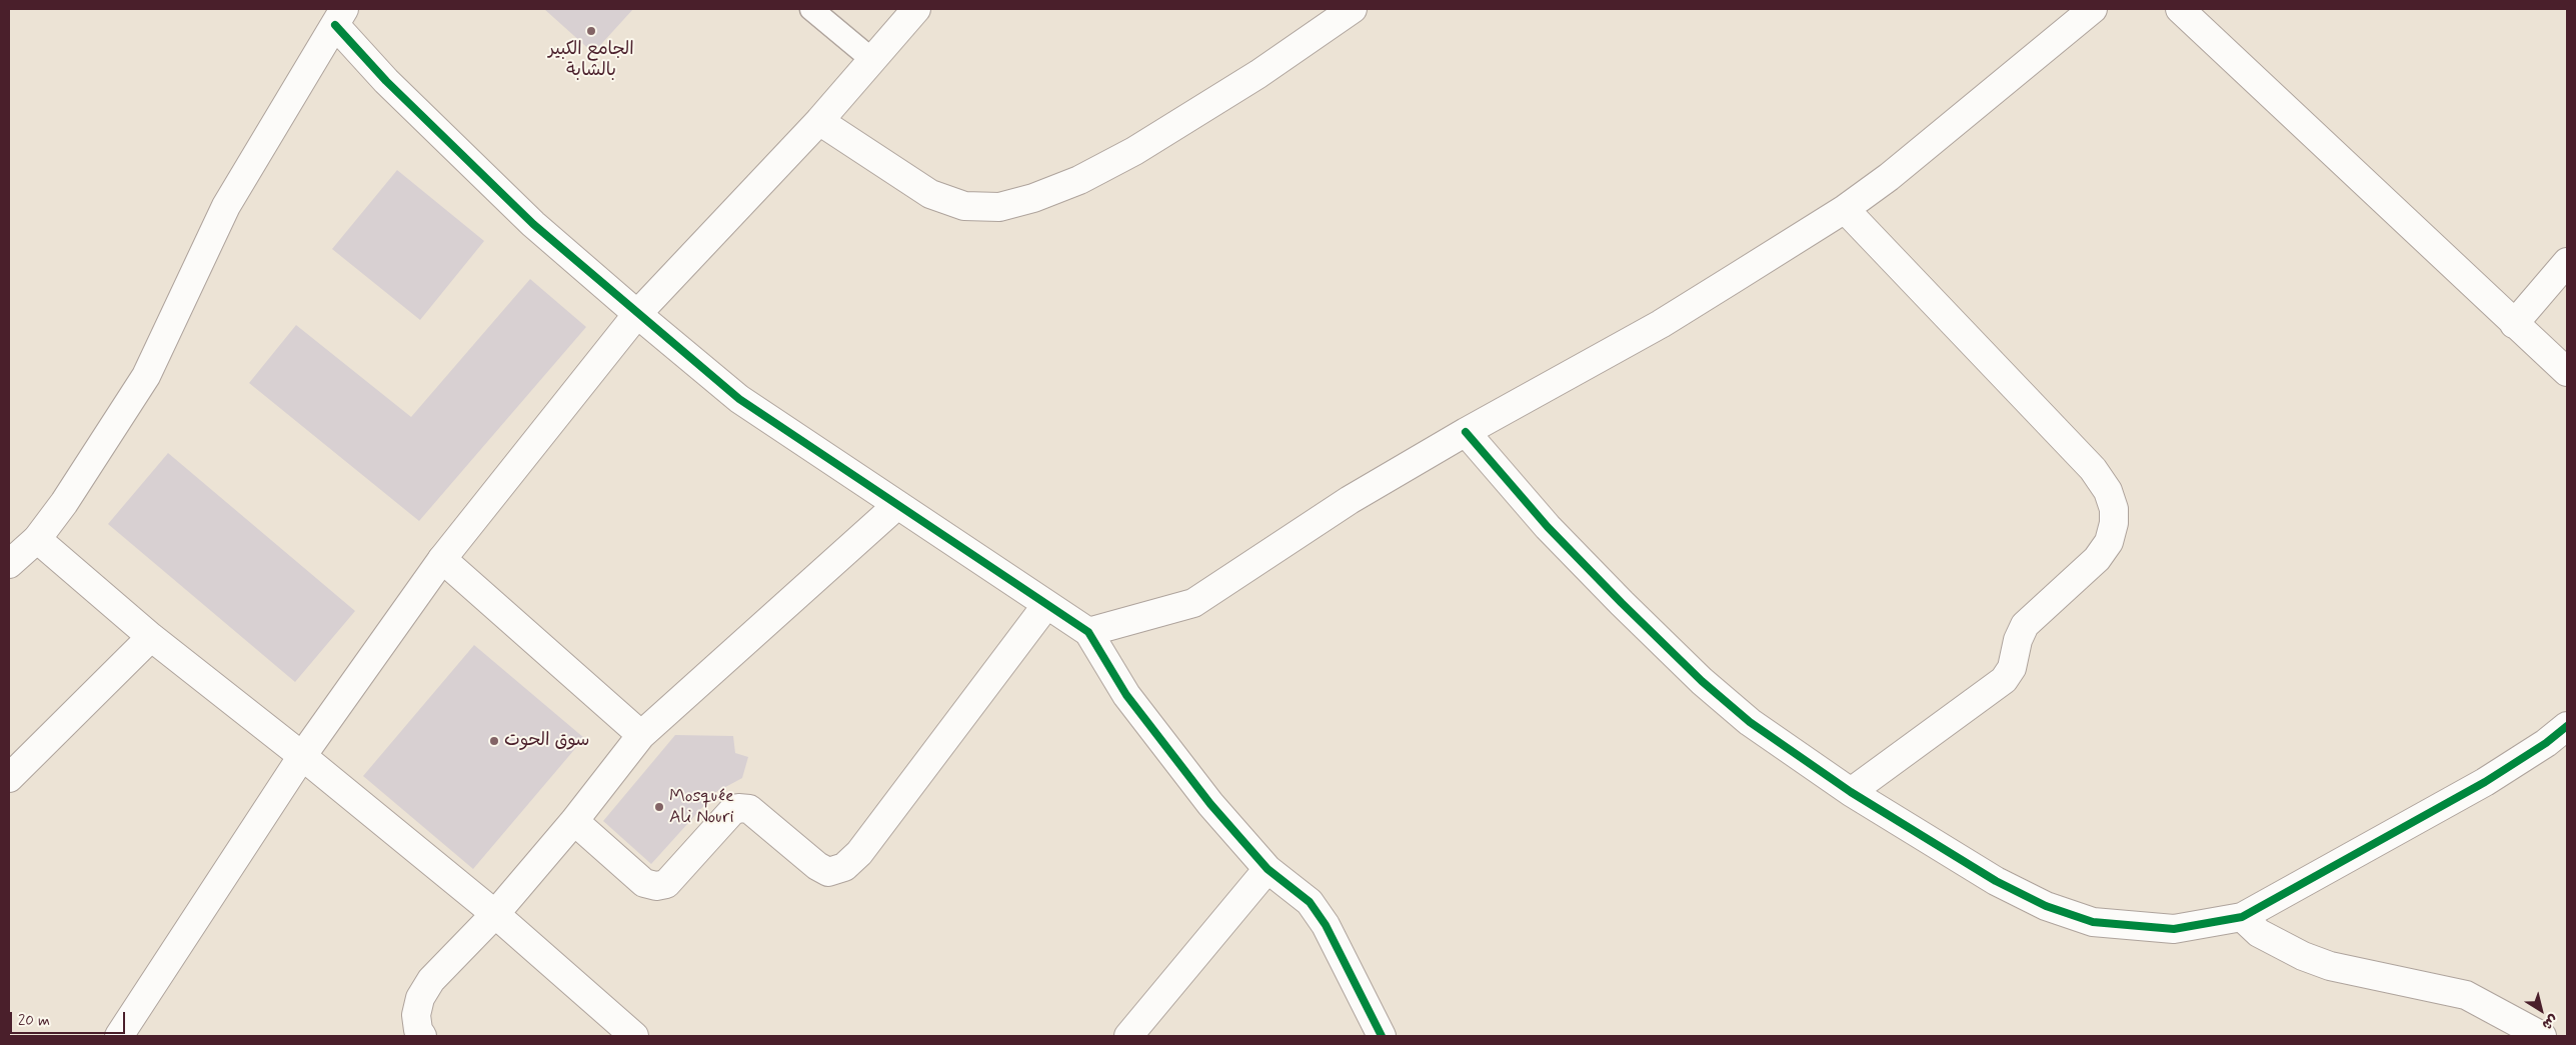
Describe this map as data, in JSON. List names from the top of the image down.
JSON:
{
  "places": ["الجامع الكبير بالشابة", "سوق الحوت", "Mosquée Ali Nouri"],
  "scale_bar": "20 m",
  "north": "bottom right"
}
